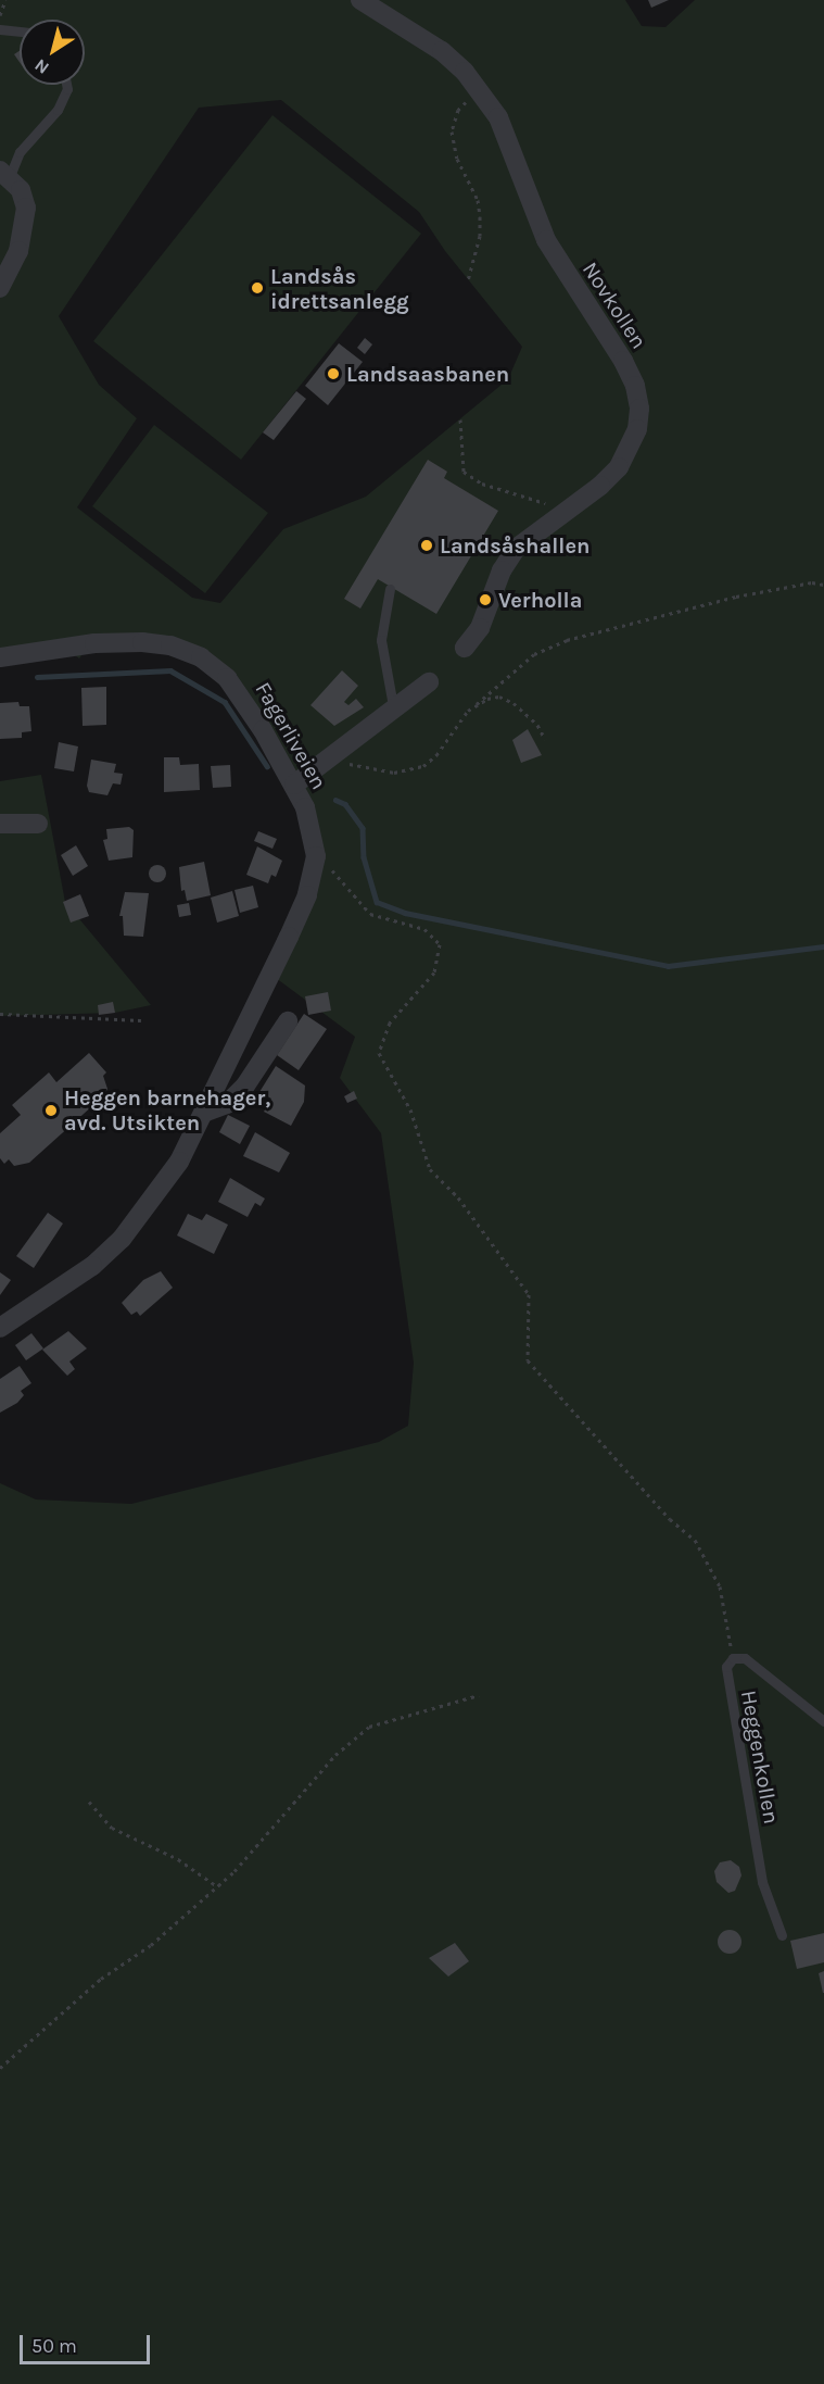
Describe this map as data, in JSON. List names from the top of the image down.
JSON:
{
  "streets": {
    "street": ["Novkollen", "Fagerliveien"],
    "lane": ["Heggenkollen"]
  },
  "places": [
    "Landsås idrettsanlegg",
    "Landsaasbanen",
    "Landsåshallen",
    "Verholla",
    "Heggen barnehager, avd. Utsikten"
  ],
  "scale_bar": "50 m",
  "north": "bottom left"
}
